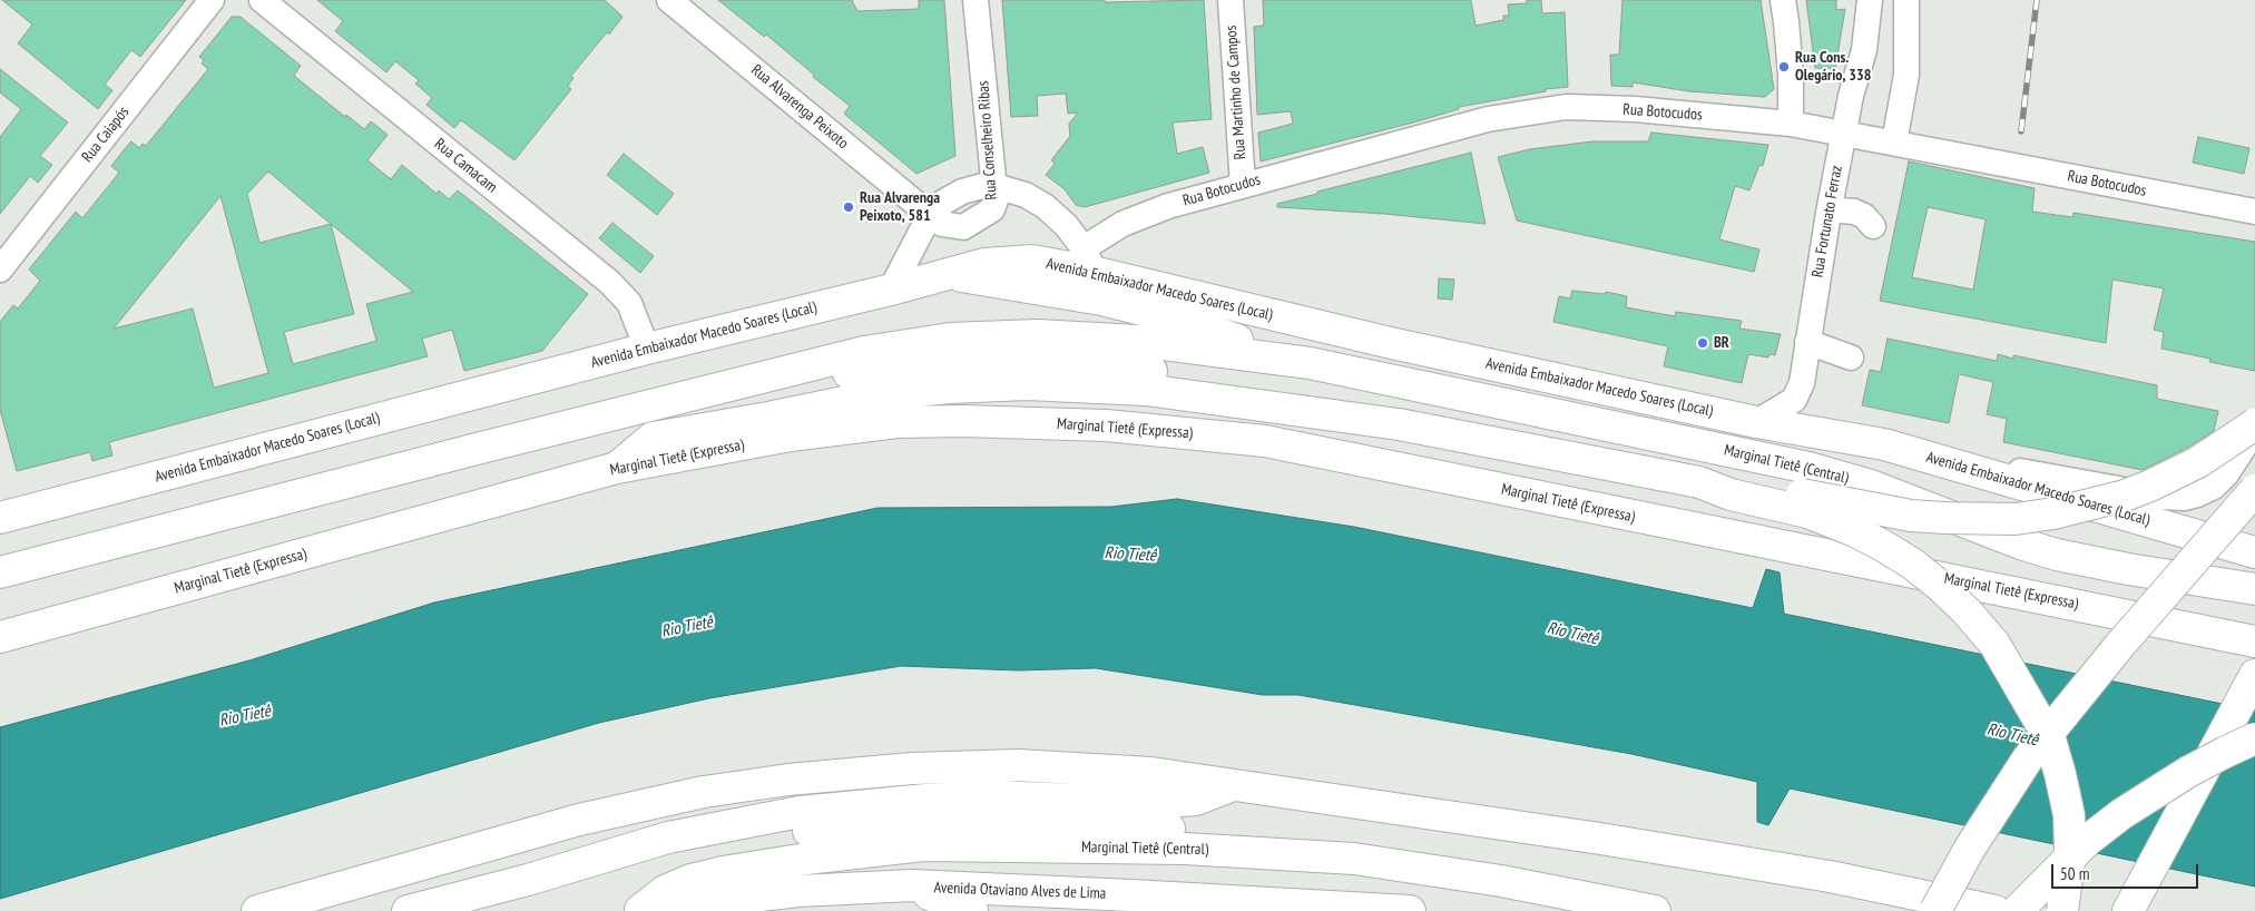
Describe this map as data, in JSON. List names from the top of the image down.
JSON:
{
  "streets": {
    "highway": [
      "Avenida Embaixador Macedo Soares (Local)",
      "Marginal Tietê (Expressa)",
      "Marginal Tietê (Central)",
      "Avenida Otaviano Alves de Lima"
    ],
    "street": [
      "Rua Martinho de Campos",
      "Rua Alvarenga Peixoto",
      "Rua Botocudos",
      "Rua Caiapós",
      "Rua Conselheiro Ribas",
      "Rua Camacam",
      "Rua Fortunato Ferraz"
    ]
  },
  "crossings": [
    ["Rua Martinho de Campos", "Rua Botocudos"],
    ["Rua Alvarenga Peixoto", "Rua Conselheiro Ribas"],
    ["Rua Botocudos", "Rua Fortunato Ferraz"],
    ["Rua Botocudos", "Avenida Embaixador Macedo Soares (Local)"],
    ["Rua Camacam", "Avenida Embaixador Macedo Soares (Local)"],
    ["Rua Fortunato Ferraz", "Avenida Embaixador Macedo Soares (Local)"],
    ["Marginal Tietê (Central)", "Avenida Otaviano Alves de Lima"]
  ],
  "water": ["Rio Tietê"],
  "places": ["Rua Cons. Olegário, 338", "Rua Alvarenga Peixoto, 581", "BR"],
  "scale_bar": "50 m"
}
